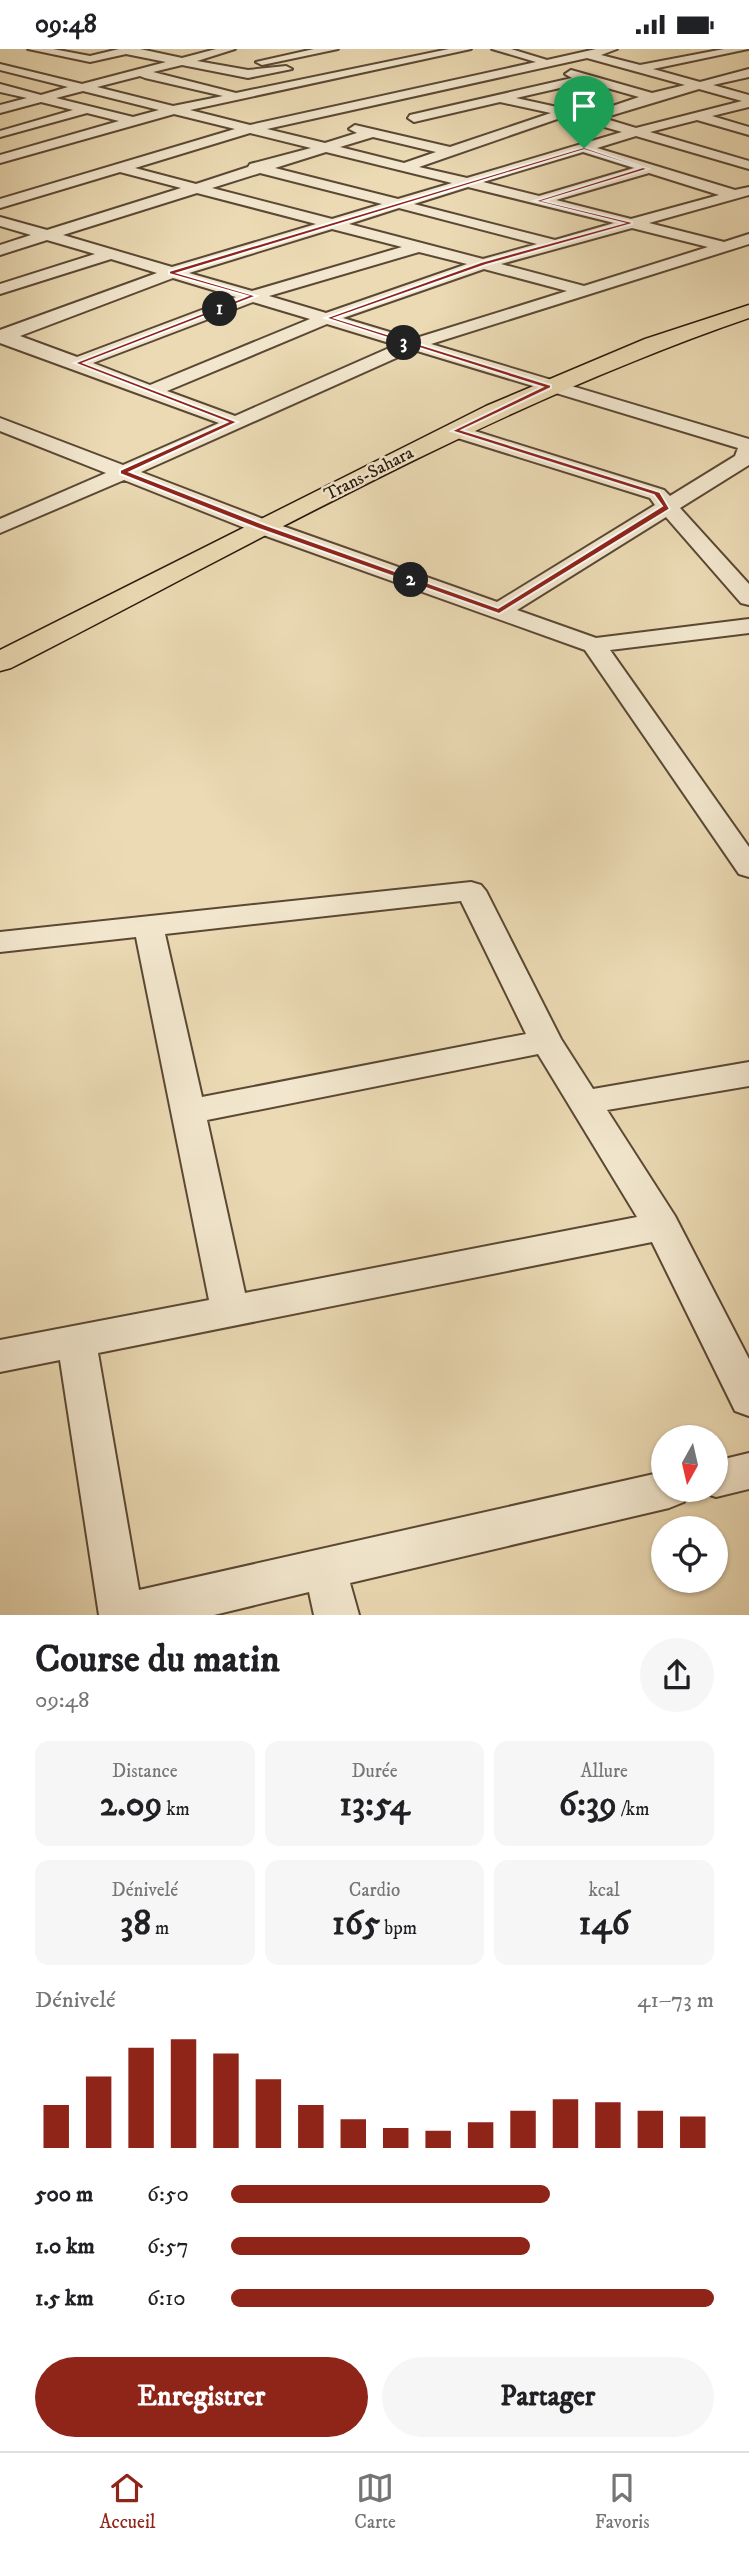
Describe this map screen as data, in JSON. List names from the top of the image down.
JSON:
{
  "streets": {
    "main road": ["Trans-Sahara"]
  },
  "north": "bottom",
  "page": {
    "status": "09:48",
    "pins": ["1", "3", "2"],
    "heading": ["Course du matin", "09:48"],
    "stats": [
      ["Distance", "2.09 km"],
      ["Durée", "13:54"],
      ["Allure", "6:39 /km"],
      ["Dénivelé", "38 m"],
      ["Cardio", "165 bpm"],
      ["kcal", "146"]
    ],
    "chart": ["Dénivelé", "41–73 m"],
    "list": [
      {
        "name": "500 m",
        "note": "6:50"
      },
      {
        "name": "1.0 km",
        "note": "6:57"
      },
      {
        "name": "1.5 km",
        "note": "6:10"
      }
    ],
    "buttons": ["Enregistrer", "Partager"],
    "tabs": ["Accueil", "Carte", "Favoris"]
  }
}
